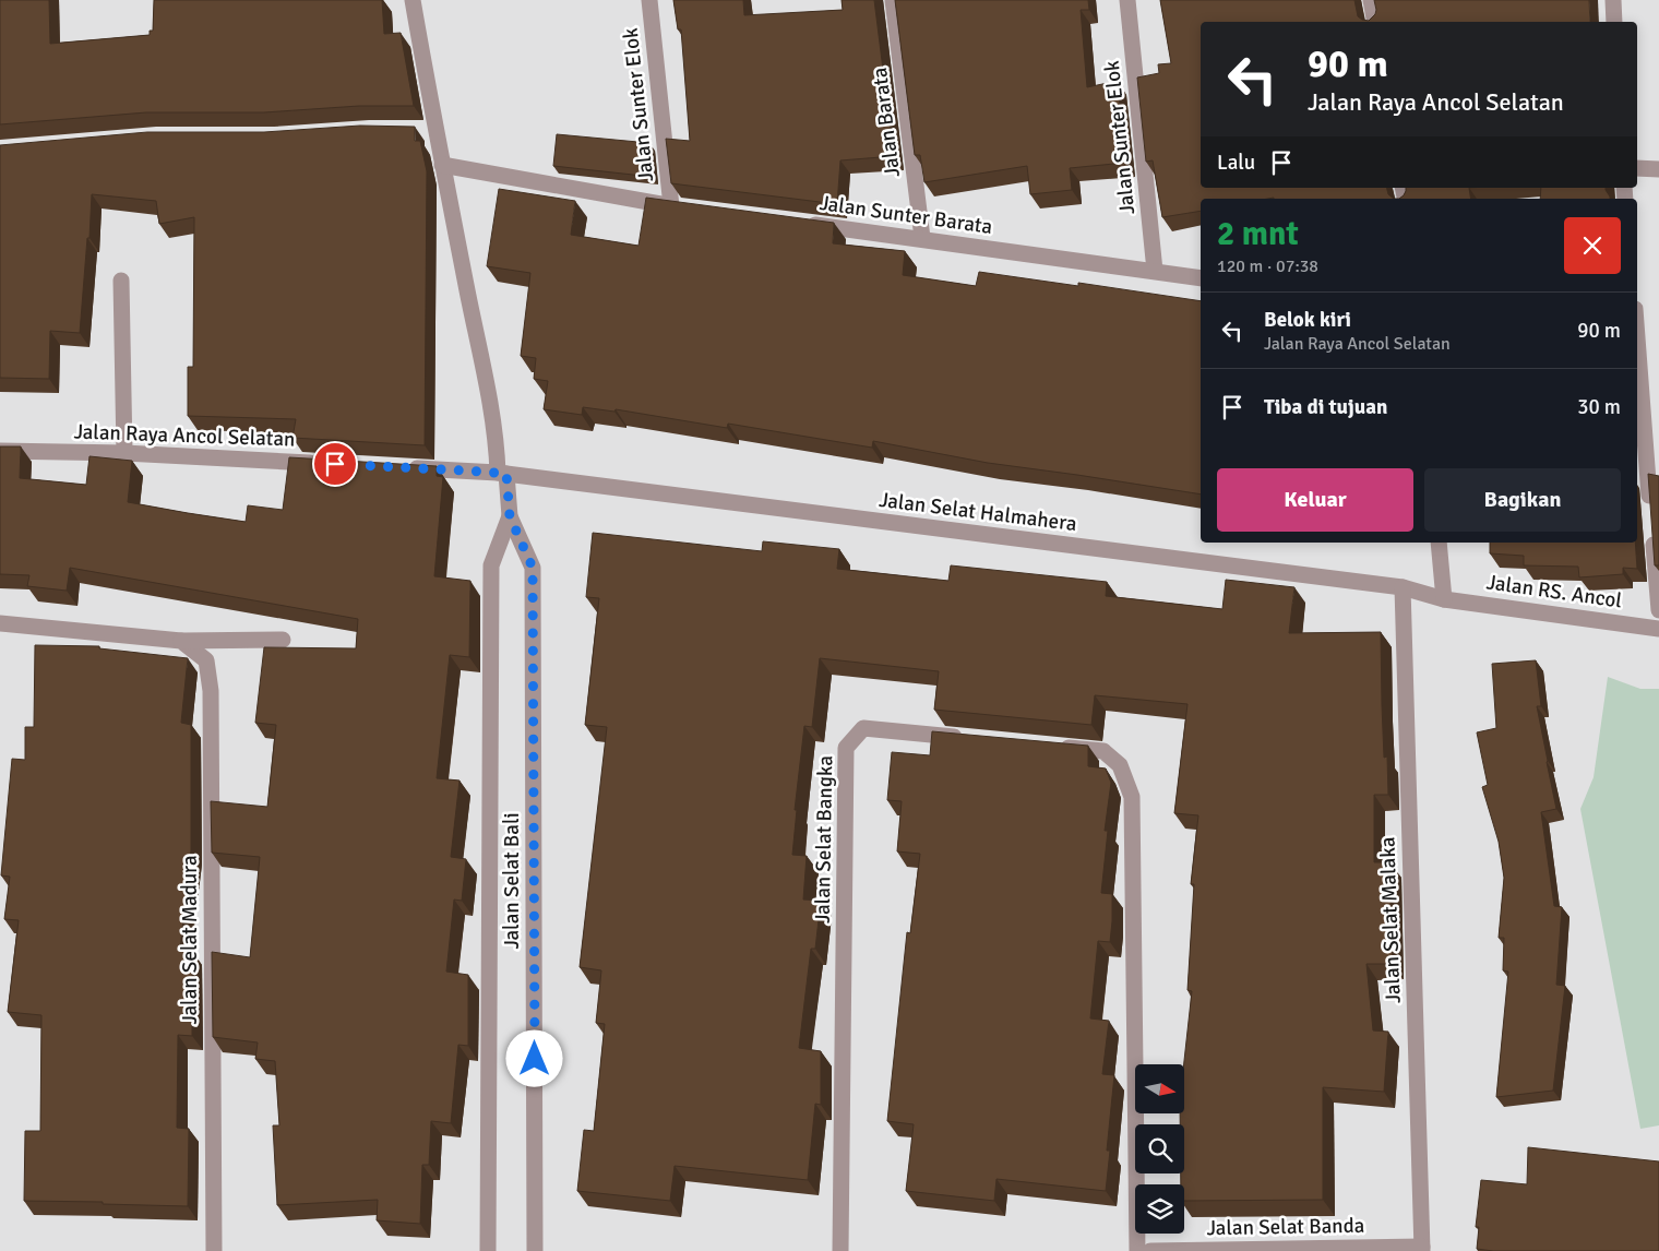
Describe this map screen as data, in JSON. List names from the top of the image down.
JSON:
{
  "streets": {
    "street": [
      "Jalan Sunter Elok",
      "Jalan Barata",
      "Jalan Sunter Barata",
      "Jalan Raya Ancol Selatan",
      "Jalan Selat Halmahera",
      "Jalan RS. Ancol",
      "Jalan Selat Bangka",
      "Jalan Selat Bali",
      "Jalan Selat Malaka",
      "Jalan Selat Madura",
      "Jalan Selat Banda"
    ]
  },
  "crossings": [
    ["Jalan Sunter Elok", "Jalan Sunter Barata"],
    ["Jalan Barata", "Jalan Sunter Barata"],
    ["Jalan Selat Halmahera", "Jalan RS. Ancol"],
    ["Jalan Selat Halmahera", "Jalan Selat Bali"],
    ["Jalan Selat Halmahera", "Jalan Selat Malaka"],
    ["Jalan Selat Malaka", "Jalan Selat Banda"]
  ],
  "north": "right",
  "page": {
    "turn": ["90 m", "Jalan Raya Ancol Selatan"],
    "then": "Lalu",
    "heading": ["2 mnt", "120 m · 07:38"],
    "list": [
      {
        "name": "Belok kiri",
        "note": "Jalan Raya Ancol Selatan",
        "value": "90 m"
      },
      {
        "name": "Tiba di tujuan",
        "value": "30 m"
      }
    ],
    "buttons": ["Keluar", "Bagikan"]
  }
}
